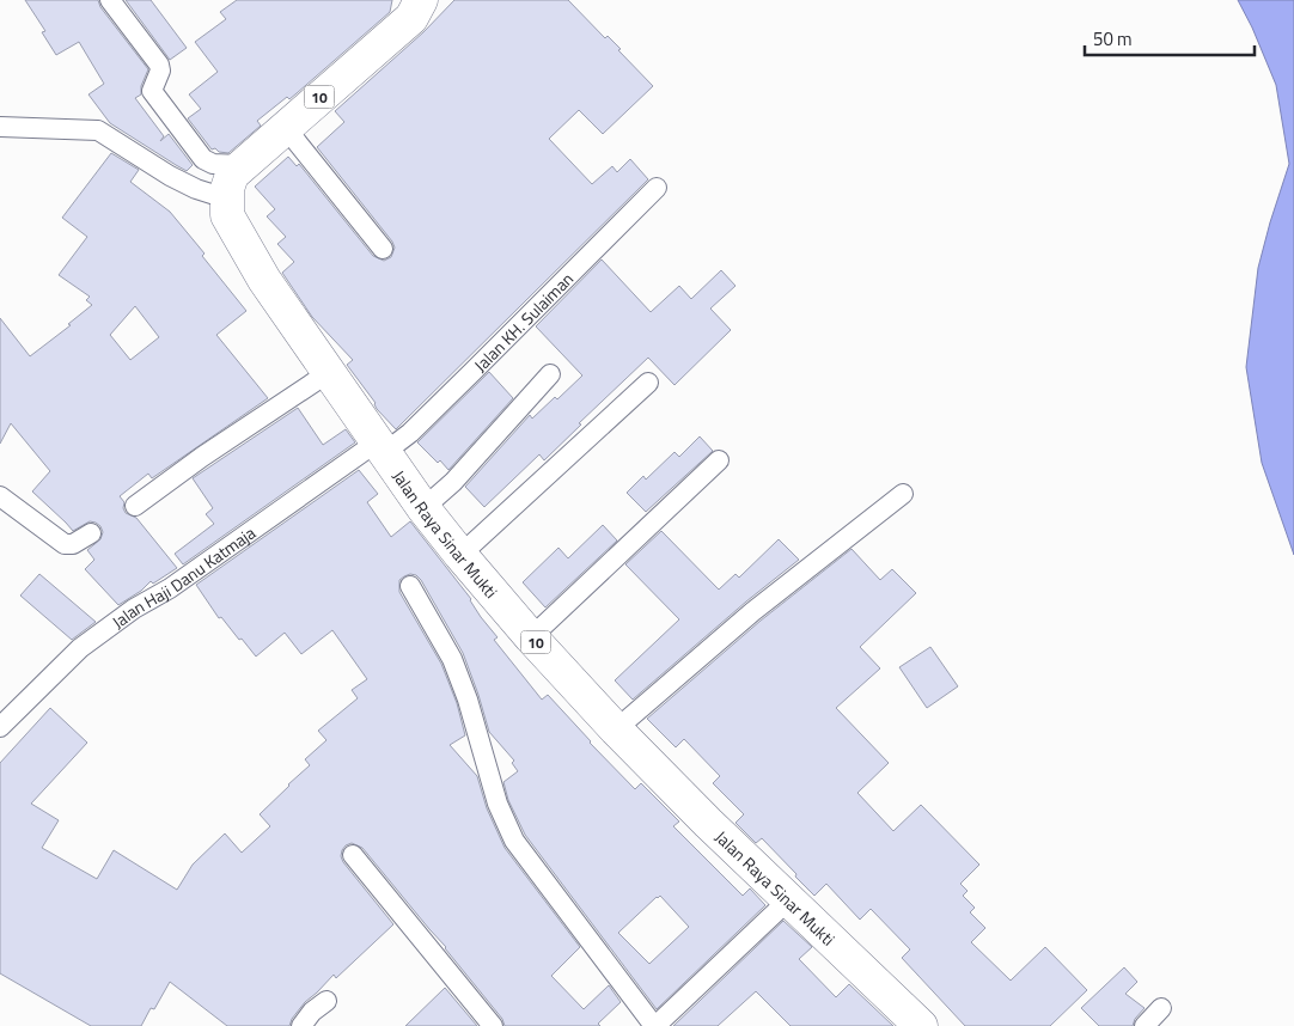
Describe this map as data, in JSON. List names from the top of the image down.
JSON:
{
  "streets": {
    "highway": ["10", "Jalan Raya Sinar Mukti"],
    "street": ["Jalan KH. Sulaiman", "Jalan Haji Danu Katmaja"]
  },
  "crossings": [
    ["10", "Jalan Raya Sinar Mukti"],
    ["Jalan KH. Sulaiman", "Jalan Raya Sinar Mukti"],
    ["Jalan KH. Sulaiman", "Jalan Haji Danu Katmaja"],
    ["Jalan Raya Sinar Mukti", "Jalan Haji Danu Katmaja"]
  ],
  "scale_bar": "50 m"
}
